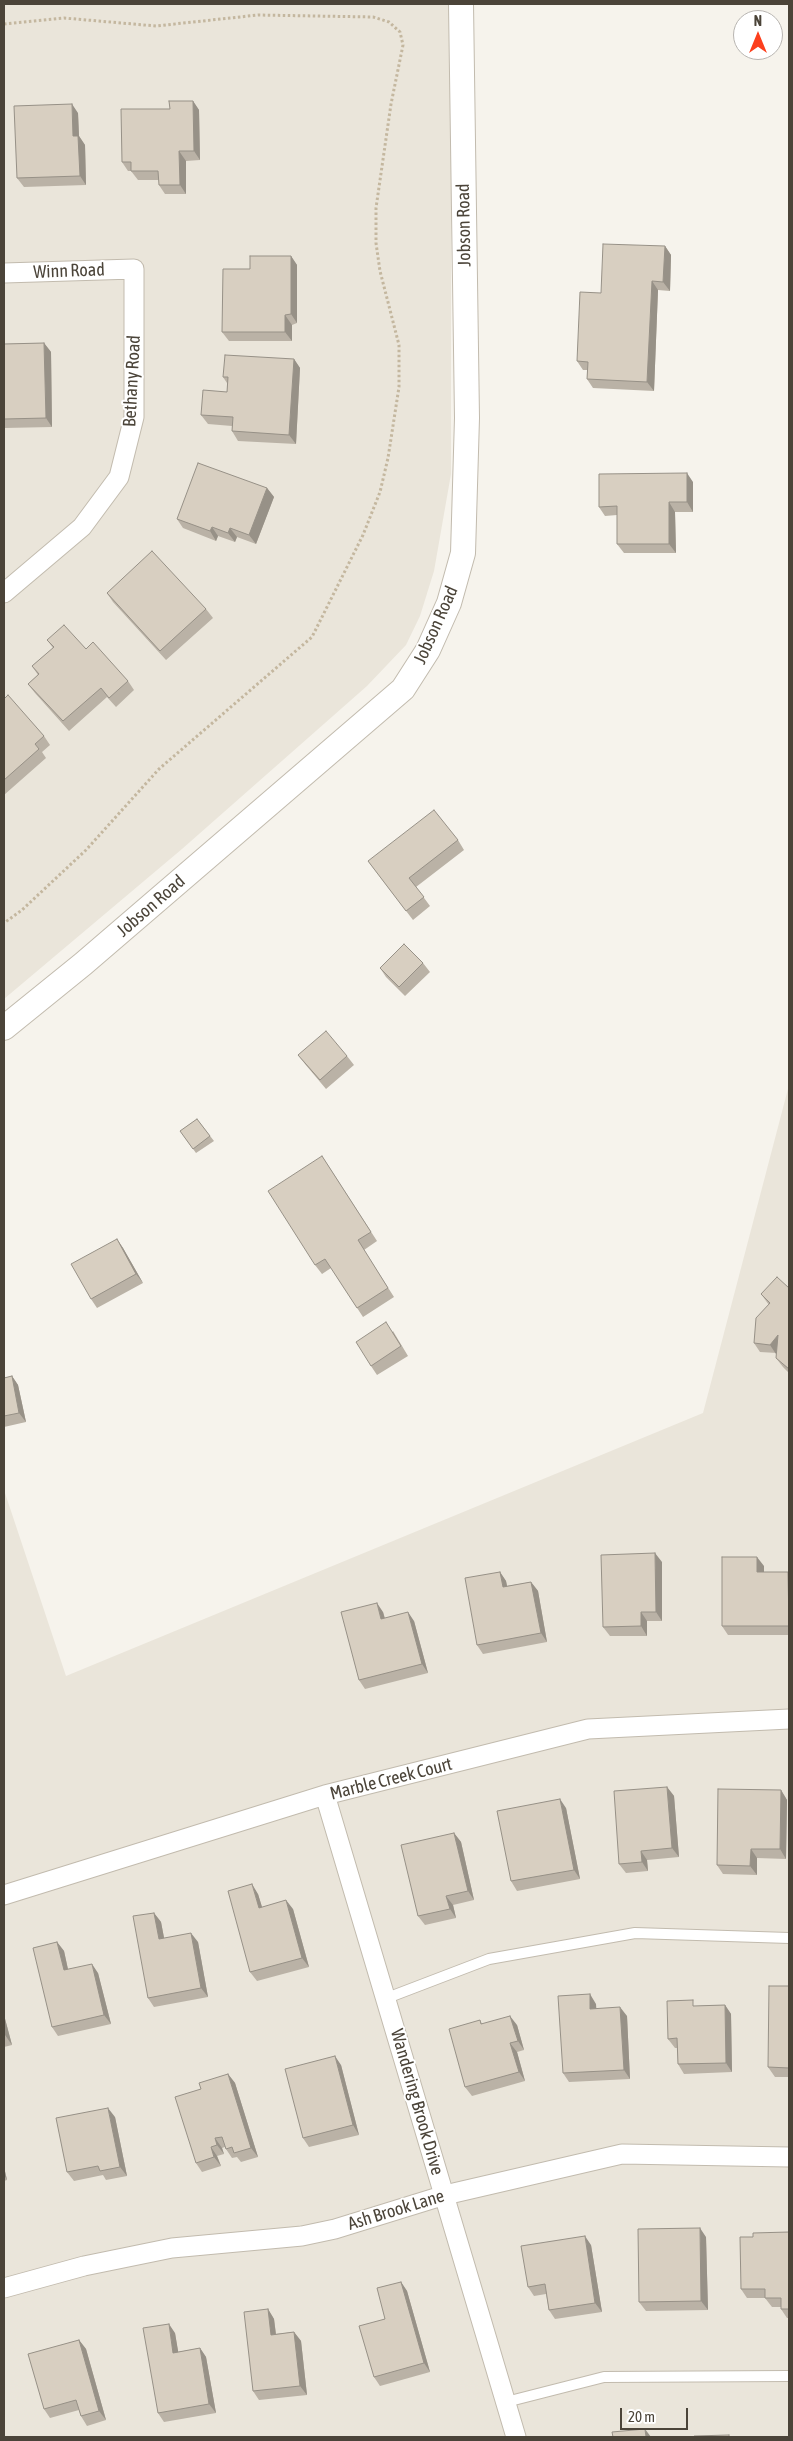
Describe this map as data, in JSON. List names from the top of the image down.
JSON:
{
  "streets": {
    "street": [
      "Jobson Road",
      "Winn Road",
      "Bethany Road",
      "Marble Creek Court",
      "Wandering Brook Drive",
      "Ash Brook Lane"
    ]
  },
  "crossings": [
    ["Winn Road", "Bethany Road"],
    ["Marble Creek Court", "Wandering Brook Drive"],
    ["Wandering Brook Drive", "Ash Brook Lane"]
  ],
  "scale_bar": "20 m",
  "north": "top"
}
